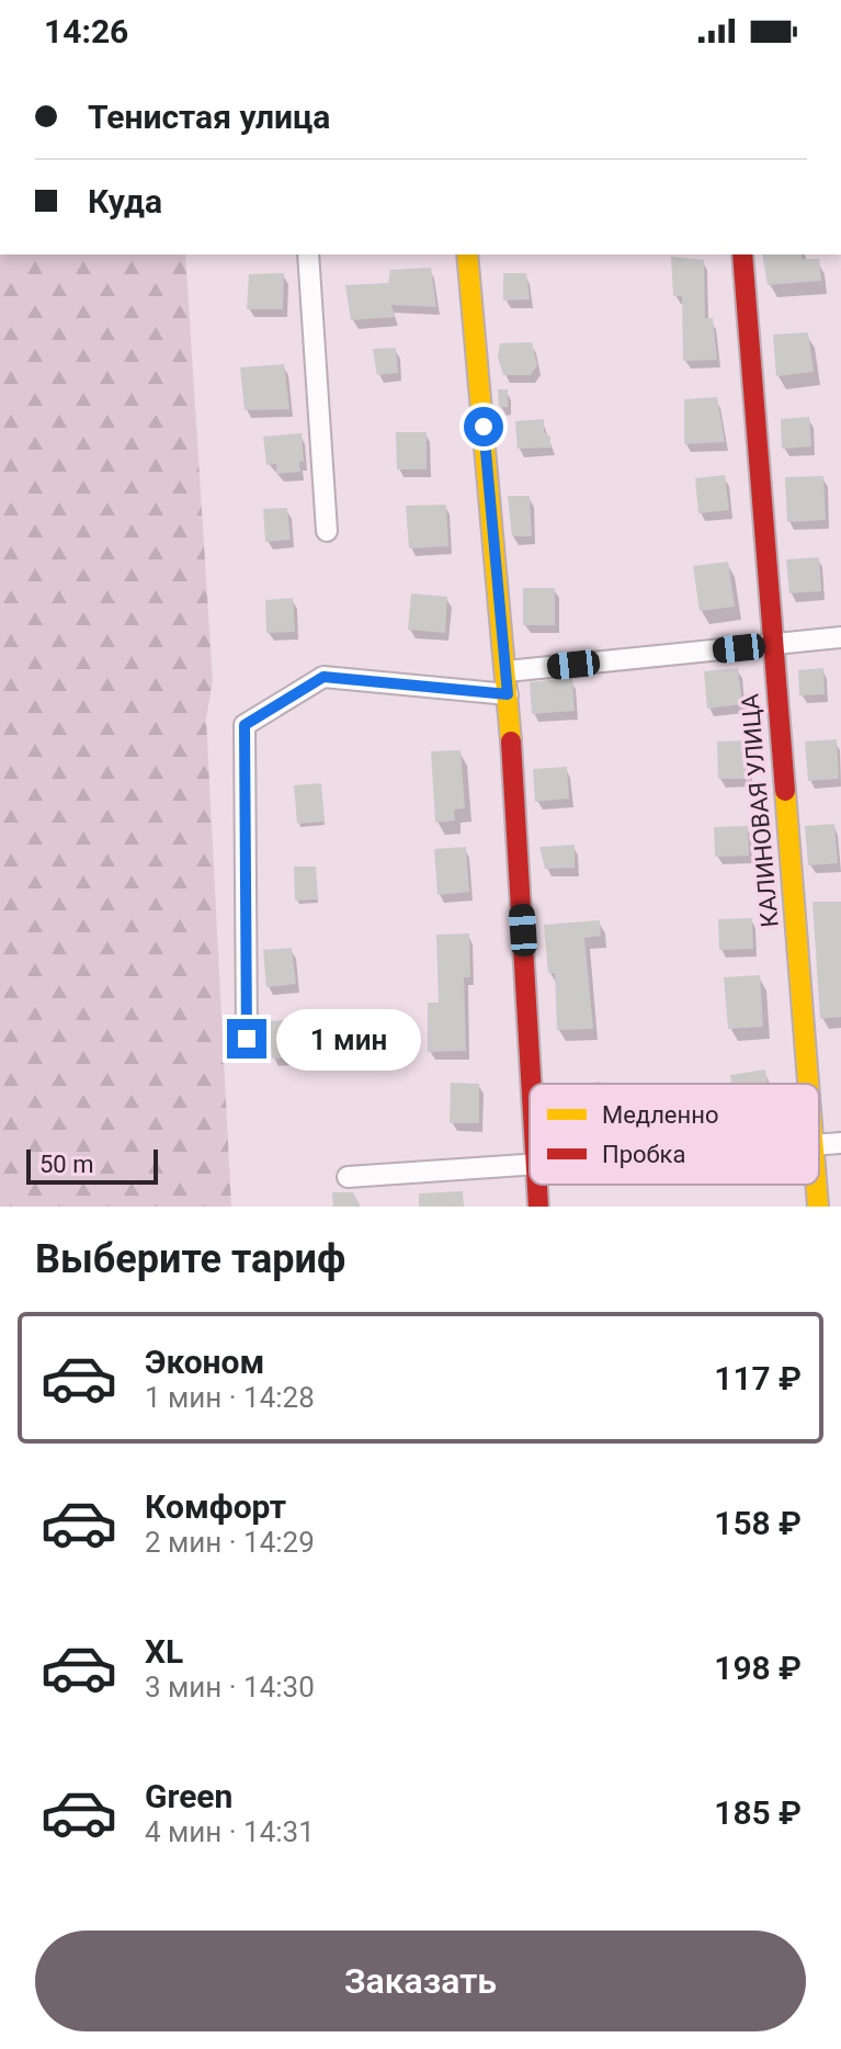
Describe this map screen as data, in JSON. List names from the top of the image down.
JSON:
{
  "streets": {
    "street": ["КАЛИНОВАЯ УЛИЦА"]
  },
  "legend": ["Медленно", "Пробка"],
  "scale_bar": "50 m",
  "page": {
    "status": "14:26",
    "banner": ["Тенистая улица", "Куда"],
    "bubble": "1 мин",
    "scale": "50 m",
    "heading": "Выберите тариф",
    "list": [
      {
        "name": "Эконом",
        "note": "1 мин · 14:28",
        "value": "117 ₽"
      },
      {
        "name": "Комфорт",
        "note": "2 мин · 14:29",
        "value": "158 ₽"
      },
      {
        "name": "XL",
        "note": "3 мин · 14:30",
        "value": "198 ₽"
      },
      {
        "name": "Green",
        "note": "4 мин · 14:31",
        "value": "185 ₽"
      }
    ],
    "buttons": "Заказать"
  }
}
